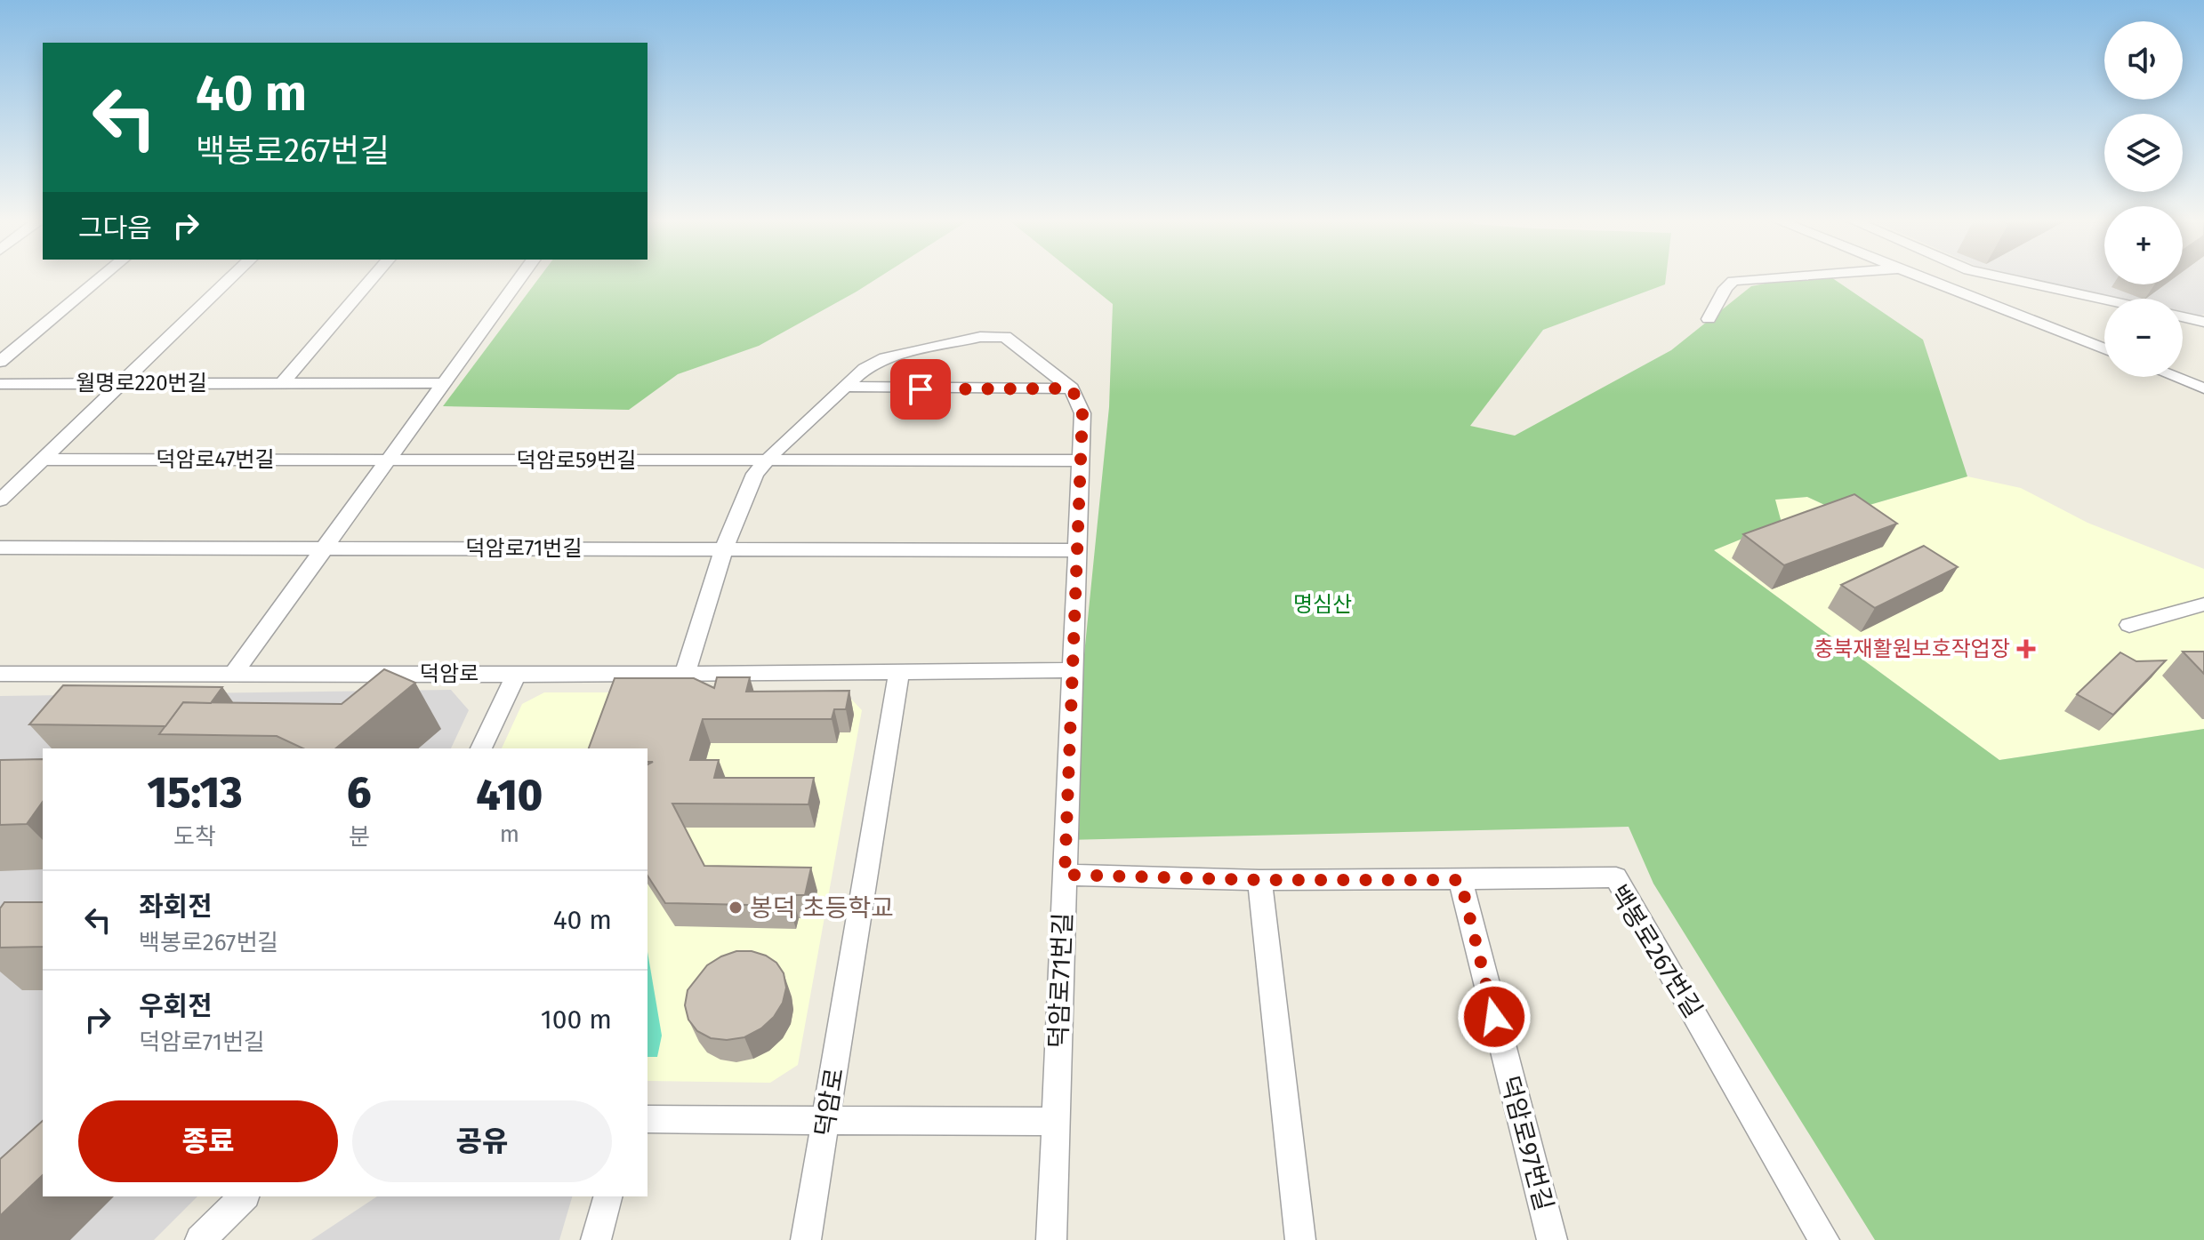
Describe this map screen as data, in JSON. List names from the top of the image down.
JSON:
{
  "streets": {
    "street": [
      "월명로220번길",
      "덕암로47번길",
      "덕암로59번길",
      "덕암로71번길",
      "덕암로",
      "백봉로267번길",
      "덕암로97번길"
    ]
  },
  "crossings": [
    ["덕암로47번길", "덕암로59번길"],
    ["덕암로71번길", "덕암로"],
    ["덕암로71번길", "백봉로267번길"],
    ["백봉로267번길", "덕암로97번길"]
  ],
  "parks": ["명심산"],
  "places": {
    "health": ["충북재활원보호작업장"],
    "other": ["봉덕 초등학교"]
  },
  "page": {
    "map_buttons": ["+", "−"],
    "turn": ["40 m", "백봉로267번길"],
    "then": "그다음",
    "eta": [
      "15:13",
      "도착",
      "6",
      "분",
      "410",
      "m"
    ],
    "list": [
      {
        "name": "좌회전",
        "note": "백봉로267번길",
        "value": "40 m"
      },
      {
        "name": "우회전",
        "note": "덕암로71번길",
        "value": "100 m"
      }
    ],
    "buttons": ["종료", "공유"]
  }
}
